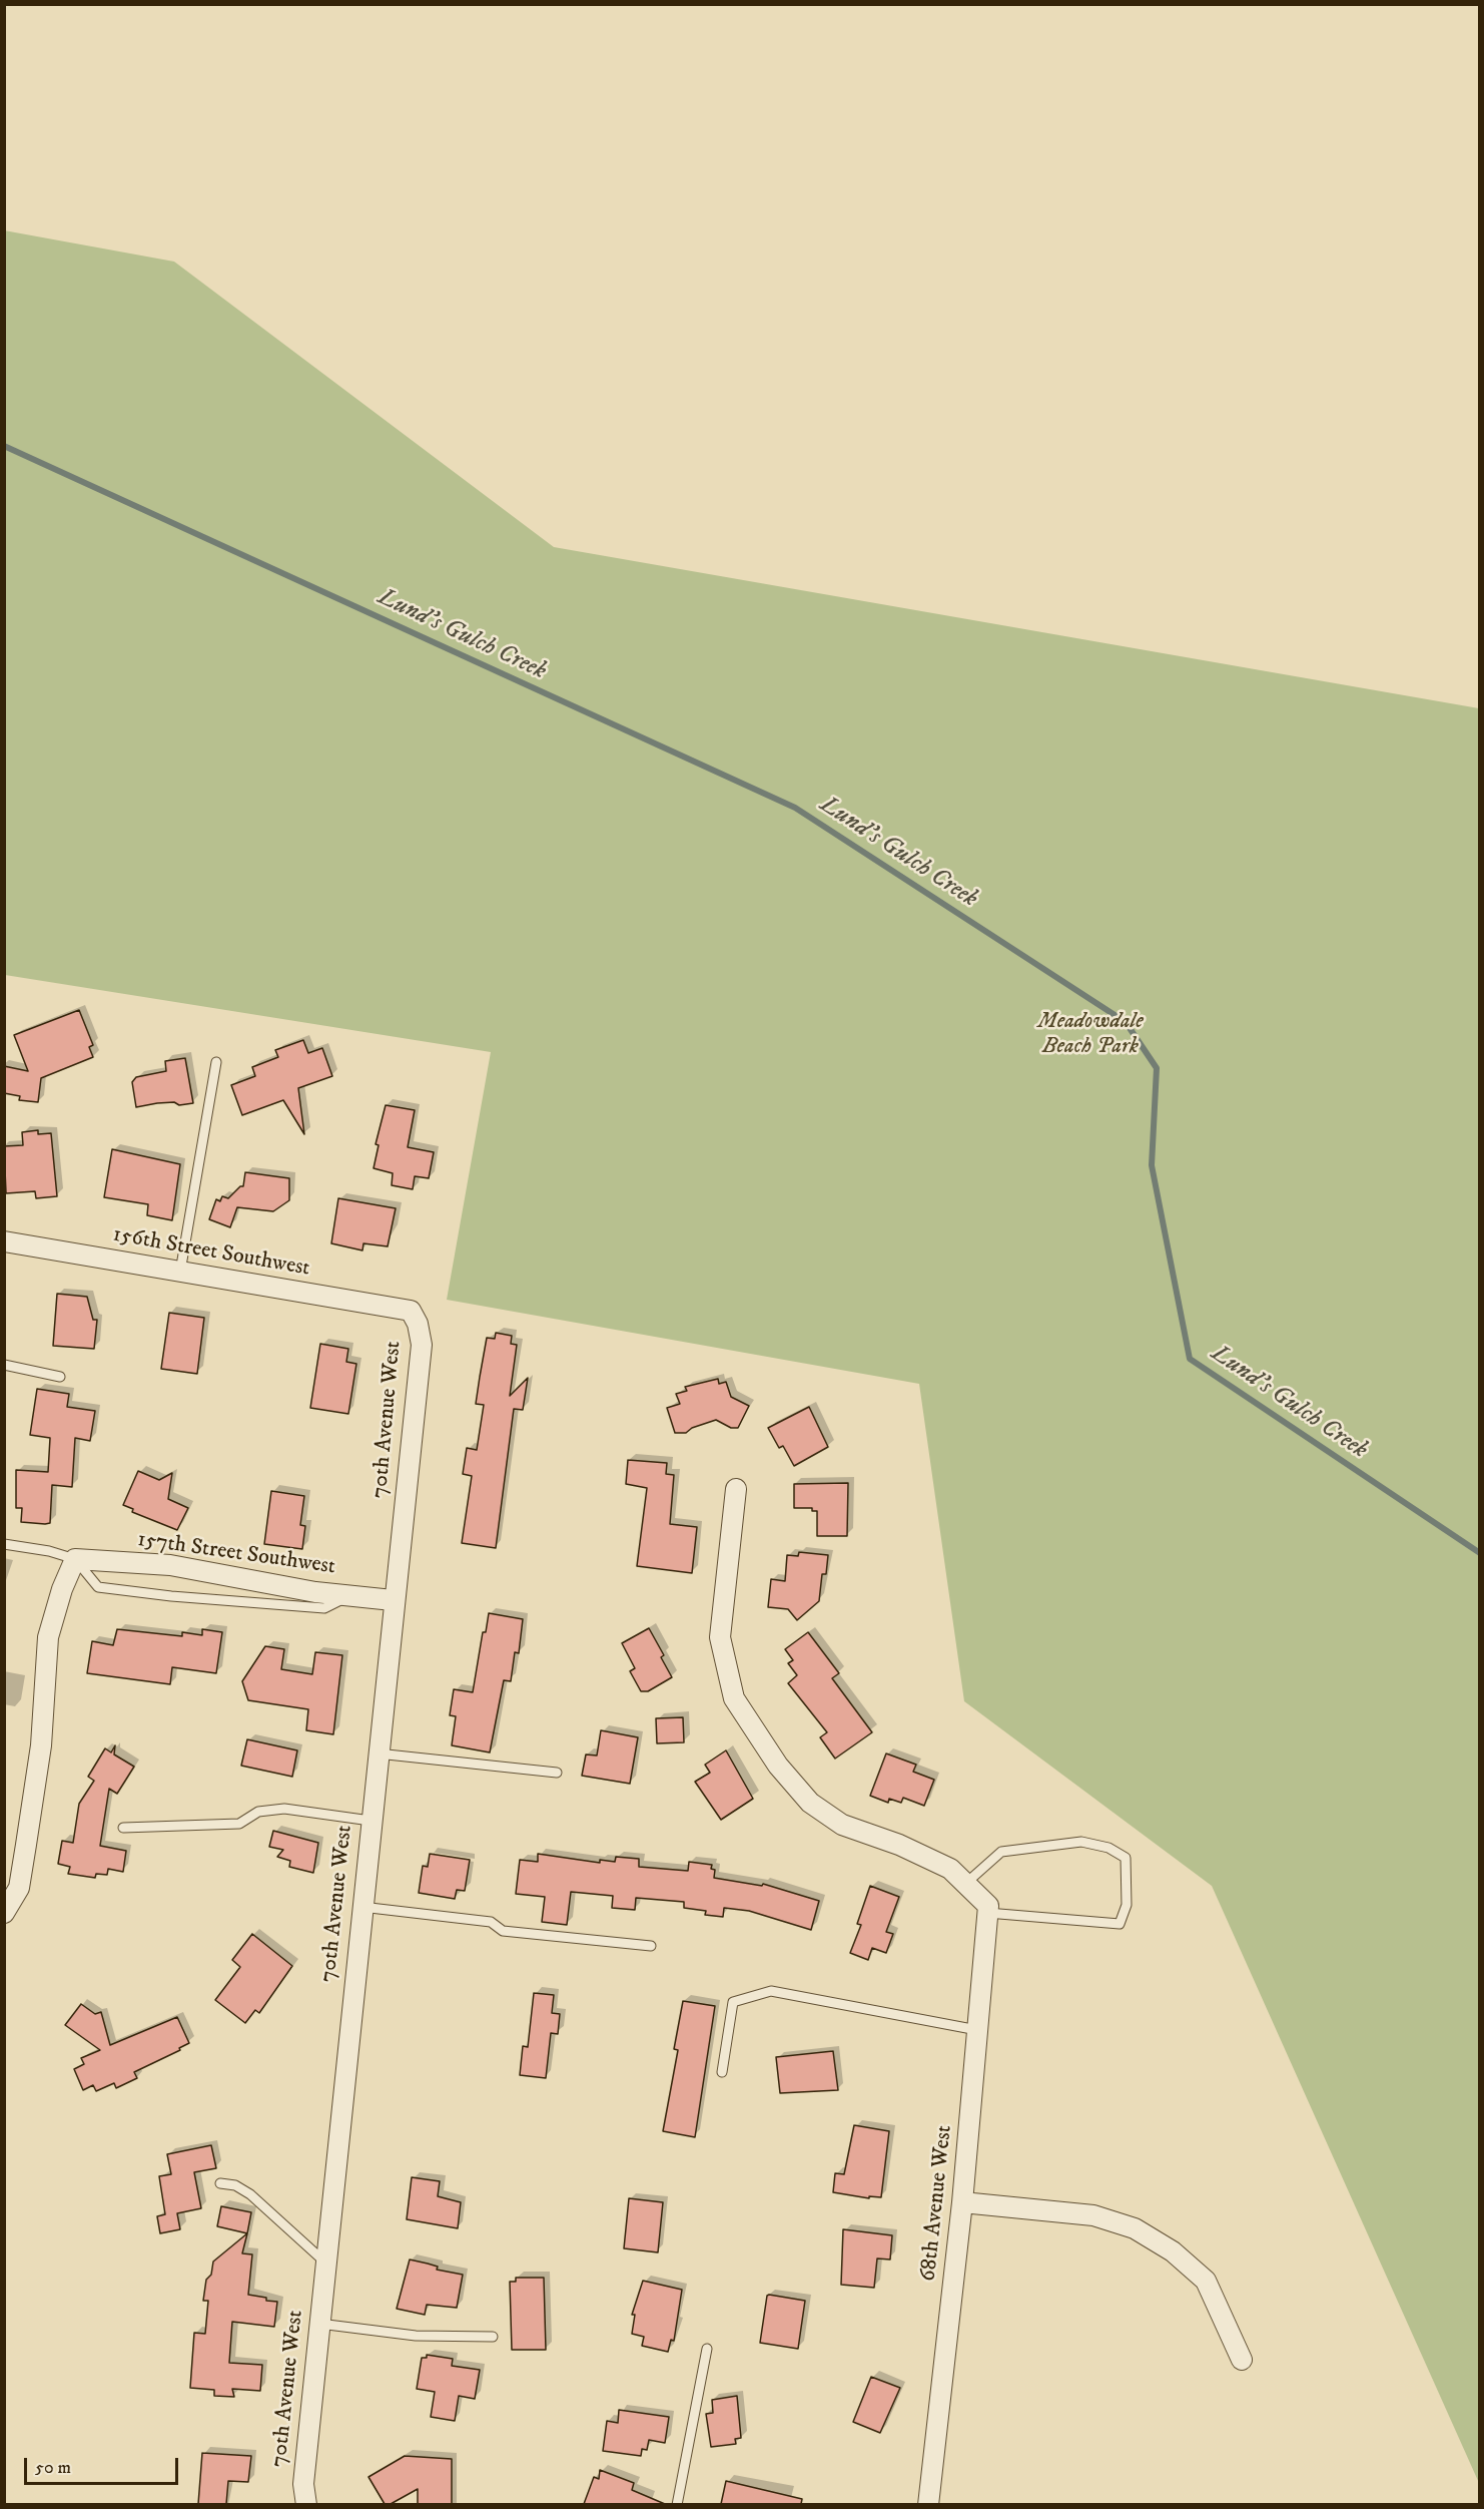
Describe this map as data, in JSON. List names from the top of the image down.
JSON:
{
  "streets": {
    "street": [
      "156th Street Southwest",
      "70th Avenue West",
      "157th Street Southwest",
      "68th Avenue West"
    ]
  },
  "crossings": [
    ["156th Street Southwest", "70th Avenue West"],
    ["70th Avenue West", "157th Street Southwest"]
  ],
  "water": ["Lund's Gulch Creek"],
  "parks": ["Meadowdale Beach Park"],
  "scale_bar": "50 m"
}
